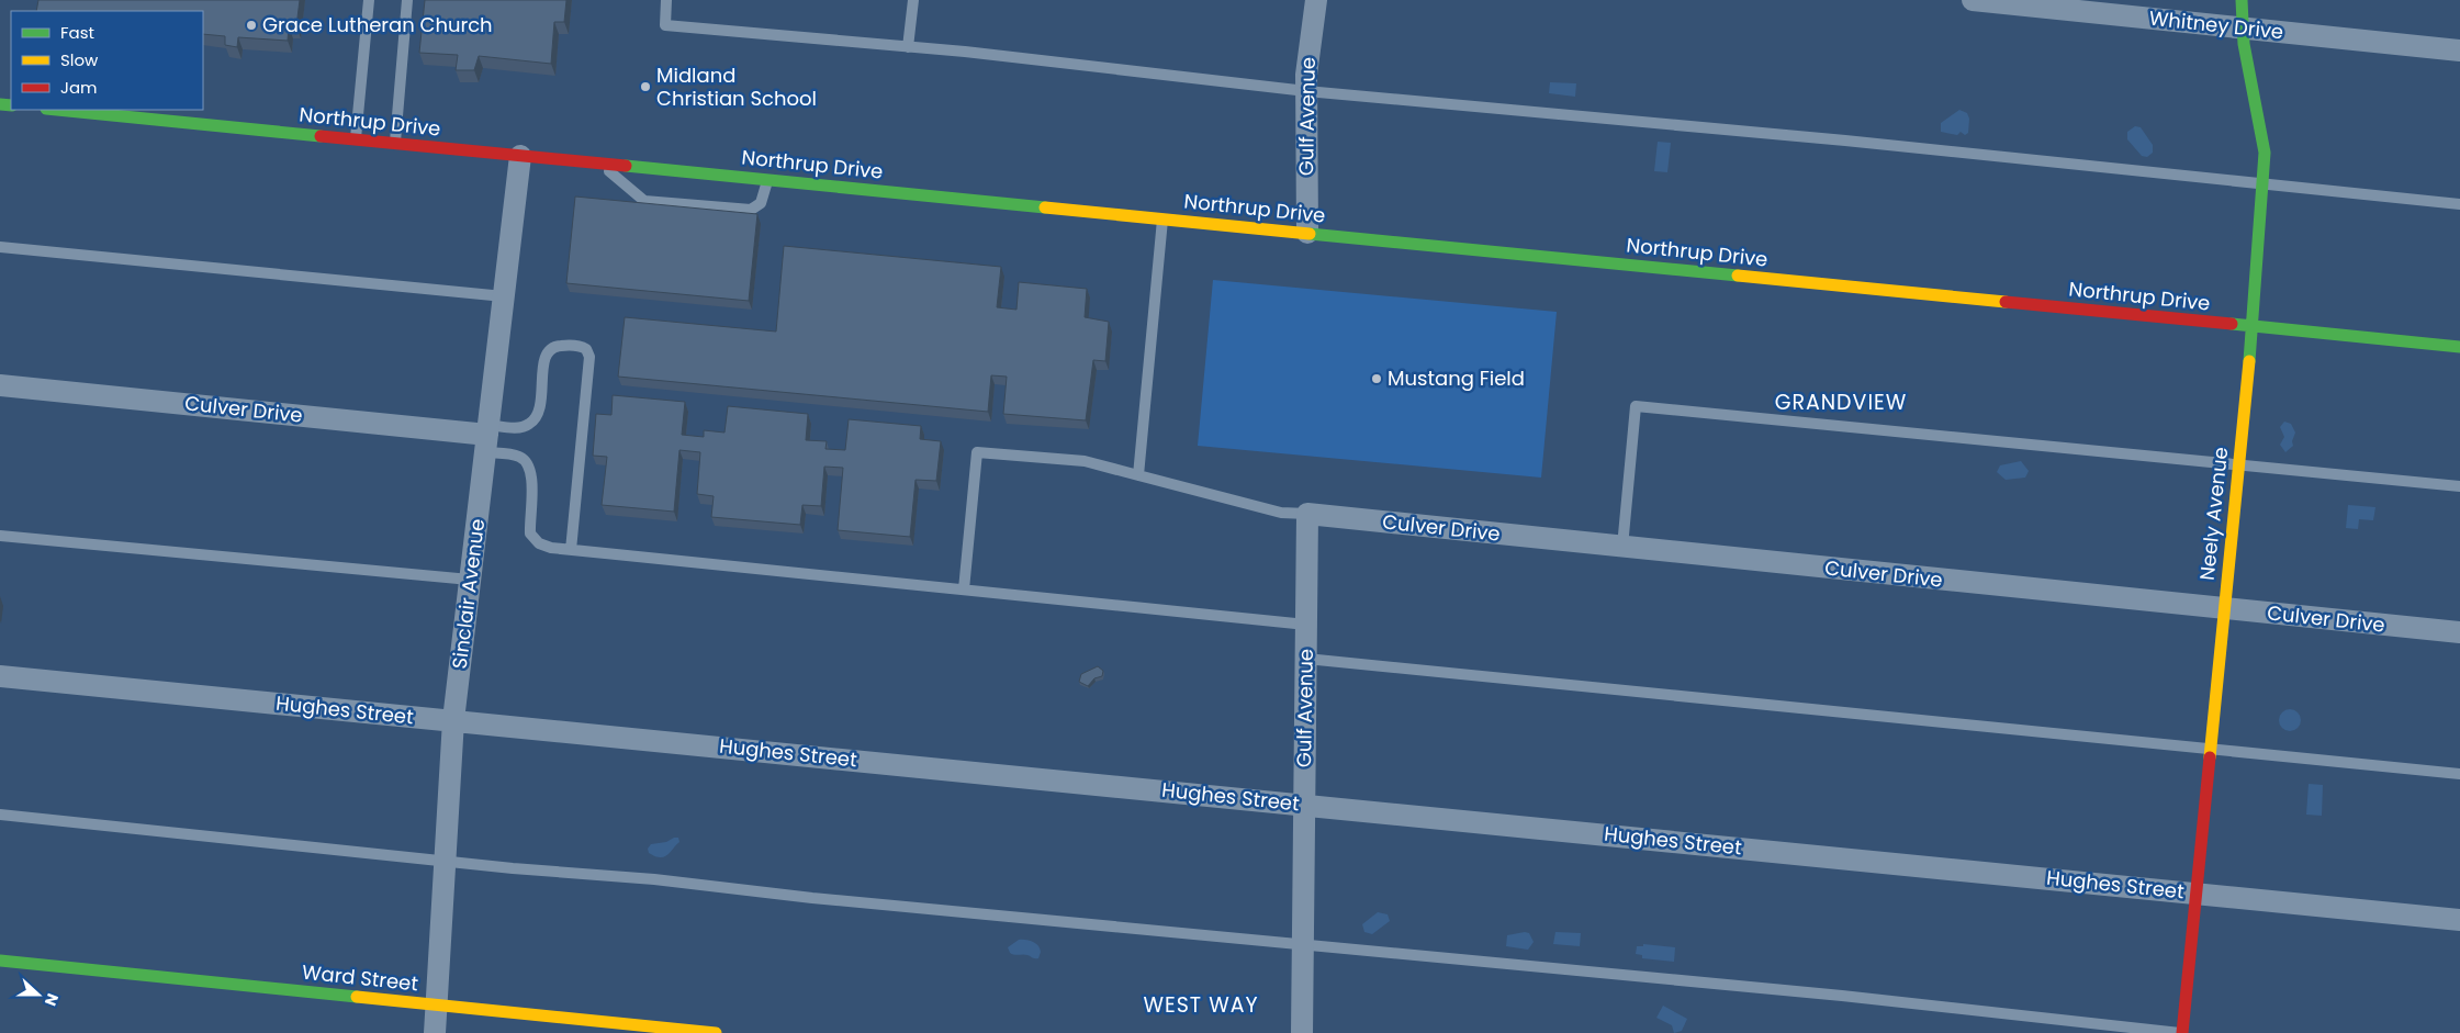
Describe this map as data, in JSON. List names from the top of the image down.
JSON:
{
  "streets": {
    "street": [
      "Whitney Drive",
      "Gulf Avenue",
      "Northrup Drive",
      "Culver Drive",
      "Neely Avenue",
      "Sinclair Avenue",
      "Hughes Street",
      "Ward Street"
    ]
  },
  "crossings": [
    ["Whitney Drive", "Neely Avenue"],
    ["Gulf Avenue", "Northrup Drive"],
    ["Gulf Avenue", "Culver Drive"],
    ["Gulf Avenue", "Hughes Street"],
    ["Northrup Drive", "Neely Avenue"],
    ["Northrup Drive", "Sinclair Avenue"],
    ["Culver Drive", "Neely Avenue"],
    ["Culver Drive", "Sinclair Avenue"],
    ["Neely Avenue", "Hughes Street"],
    ["Sinclair Avenue", "Hughes Street"],
    ["Sinclair Avenue", "Ward Street"]
  ],
  "districts": ["GRANDVIEW", "WEST WAY"],
  "places": ["Grace Lutheran Church", "Midland Christian School", "Mustang Field"],
  "legend": ["Fast", "Slow", "Jam"],
  "north": "right"
}
